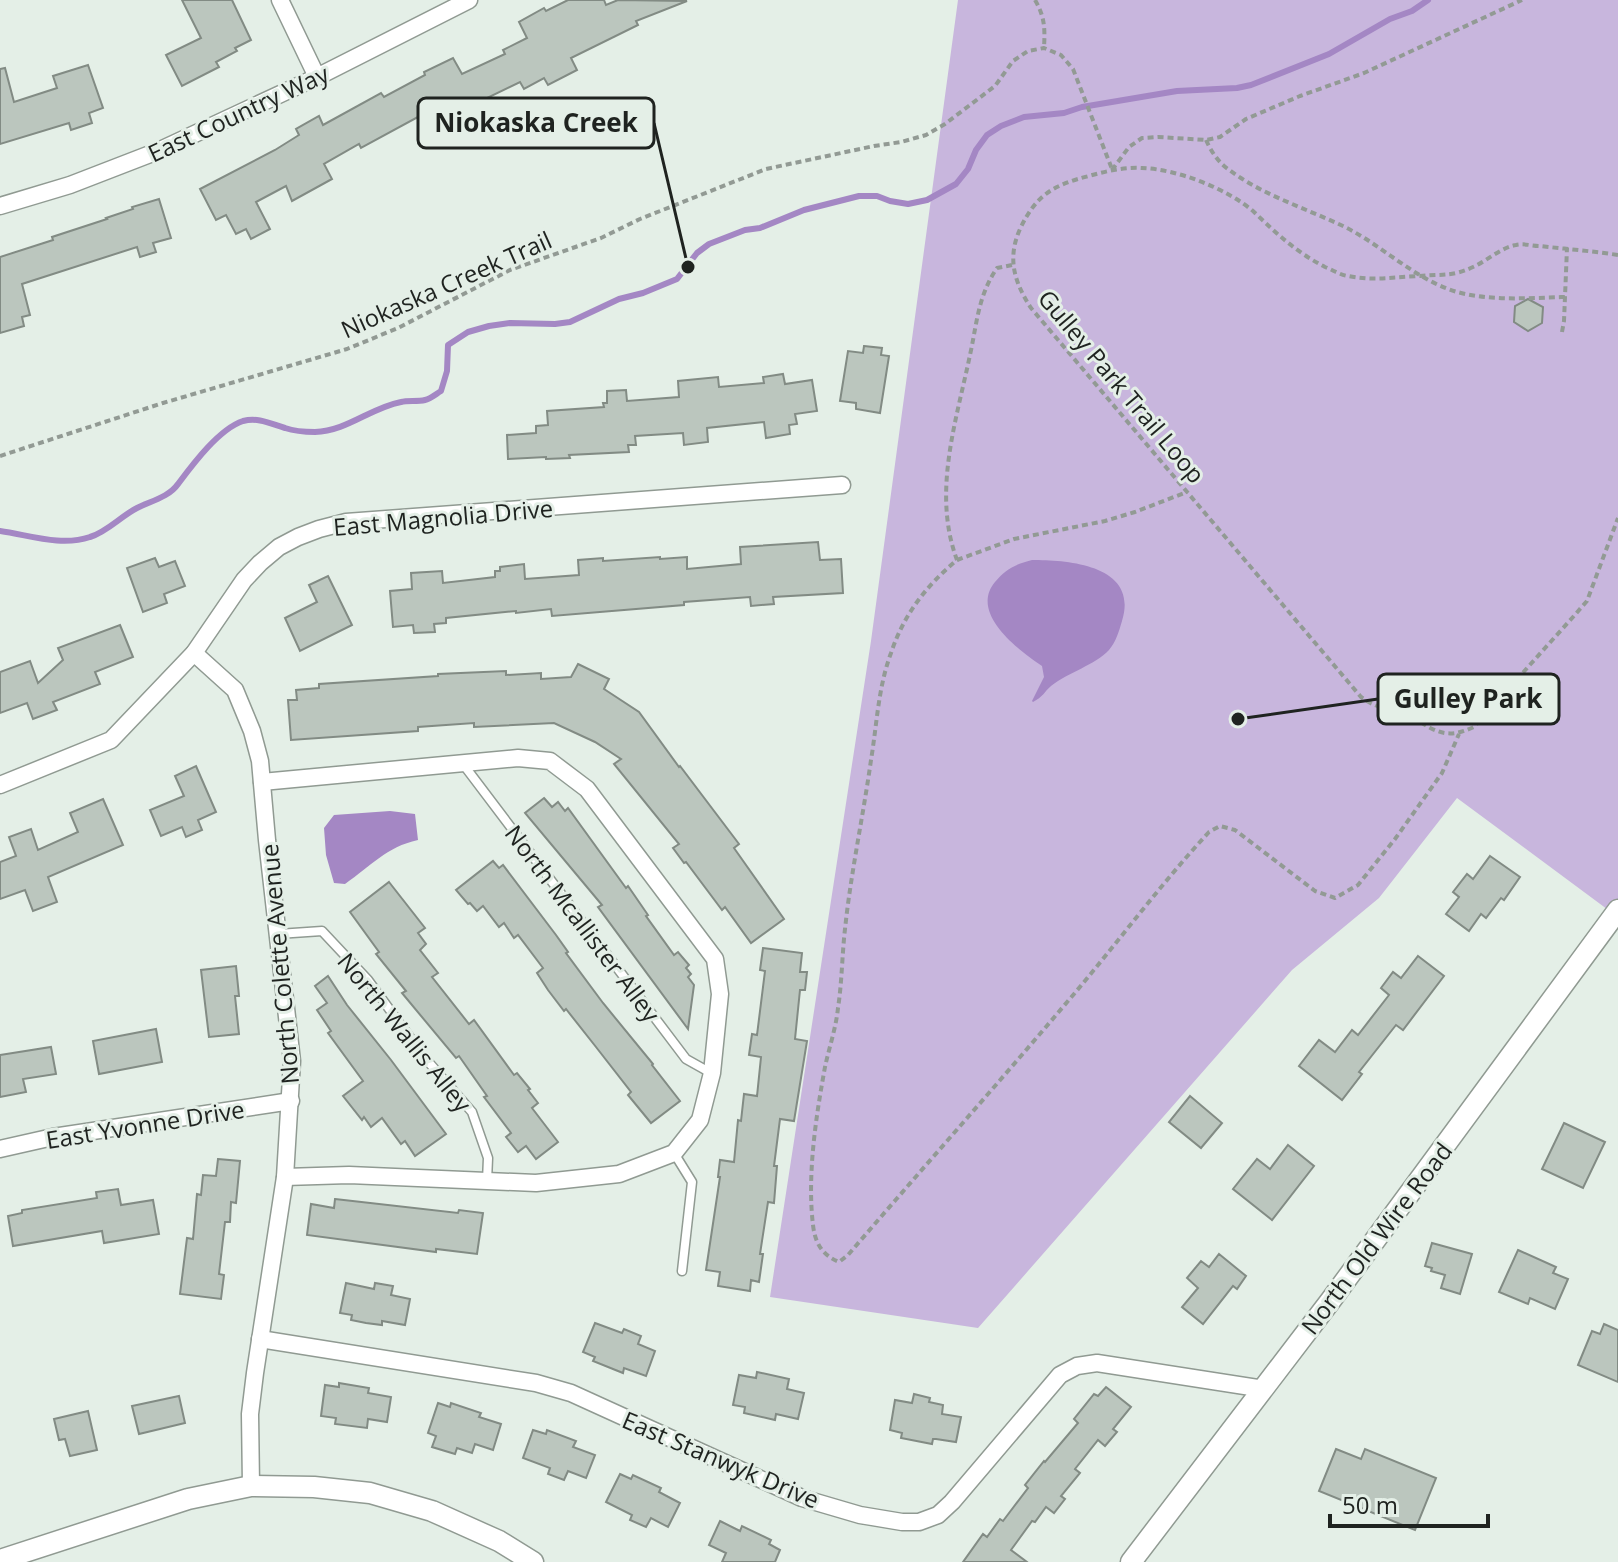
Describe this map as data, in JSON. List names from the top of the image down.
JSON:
{
  "streets": {
    "street": [
      "East Country Way",
      "East Magnolia Drive",
      "North Colette Avenue",
      "East Yvonne Drive",
      "North Old Wire Road",
      "East Stanwyk Drive"
    ],
    "lane": ["North Mcallister Alley", "North Wallis Alley"],
    "path": ["Niokaska Creek Trail", "Gulley Park Trail Loop"]
  },
  "crossings": [
    ["East Magnolia Drive", "North Colette Avenue"],
    ["North Colette Avenue", "North Wallis Alley"],
    ["North Colette Avenue", "East Yvonne Drive"],
    ["North Colette Avenue", "East Stanwyk Drive"],
    ["North Old Wire Road", "East Stanwyk Drive"]
  ],
  "places": ["Niokaska Creek", "Gulley Park"],
  "scale_bar": "50 m"
}
